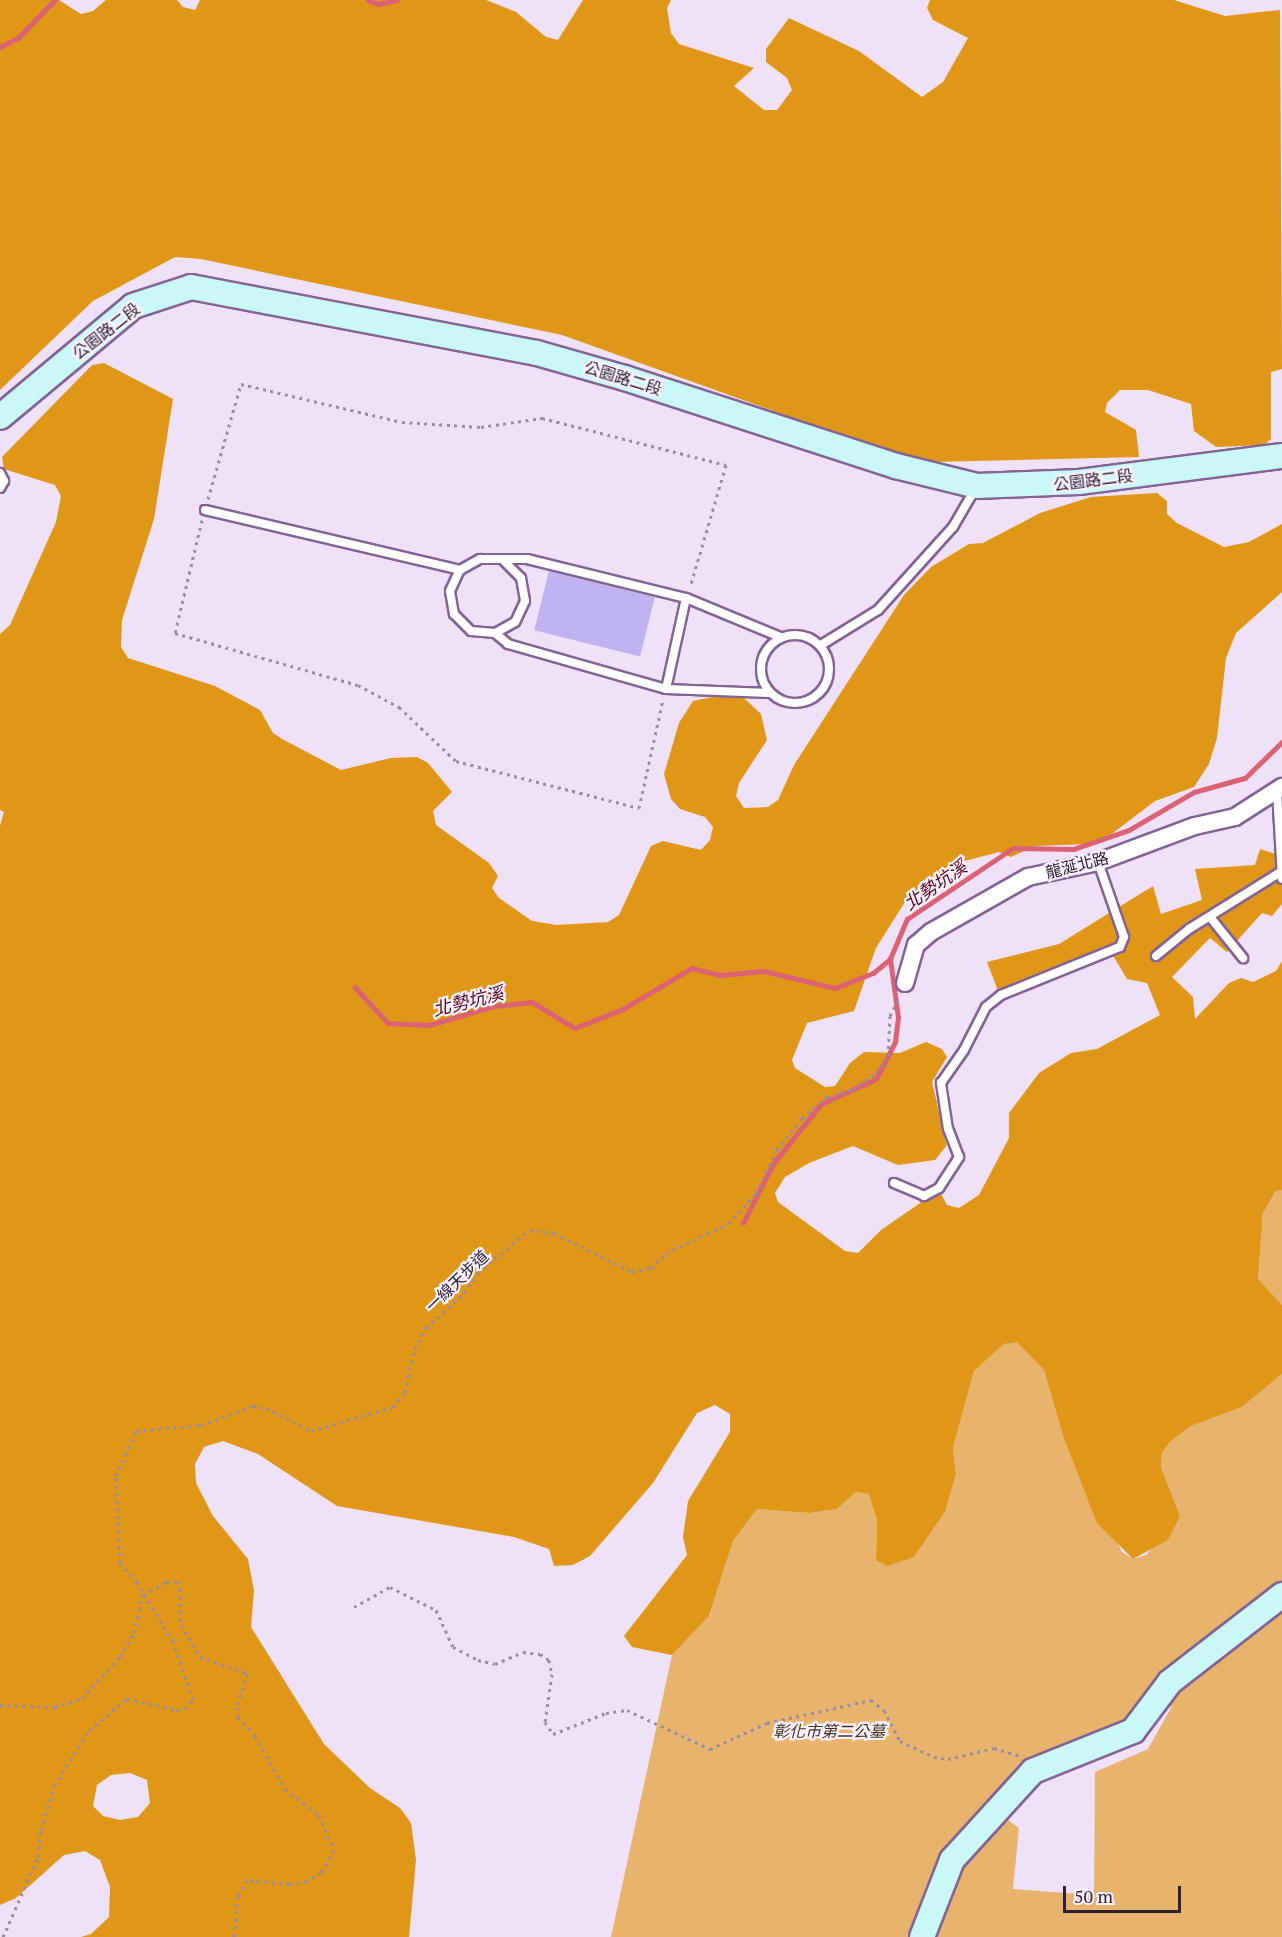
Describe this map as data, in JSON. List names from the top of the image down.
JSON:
{
  "streets": {
    "main road": ["公園路二段"],
    "street": ["龍涎北路"],
    "path": ["一線天步道"]
  },
  "crossings": [
    ["龍涎北路", "一線天步道"]
  ],
  "water": ["北勢坑溪"],
  "parks": ["彰化市第二公墓"],
  "scale_bar": "50 m"
}
